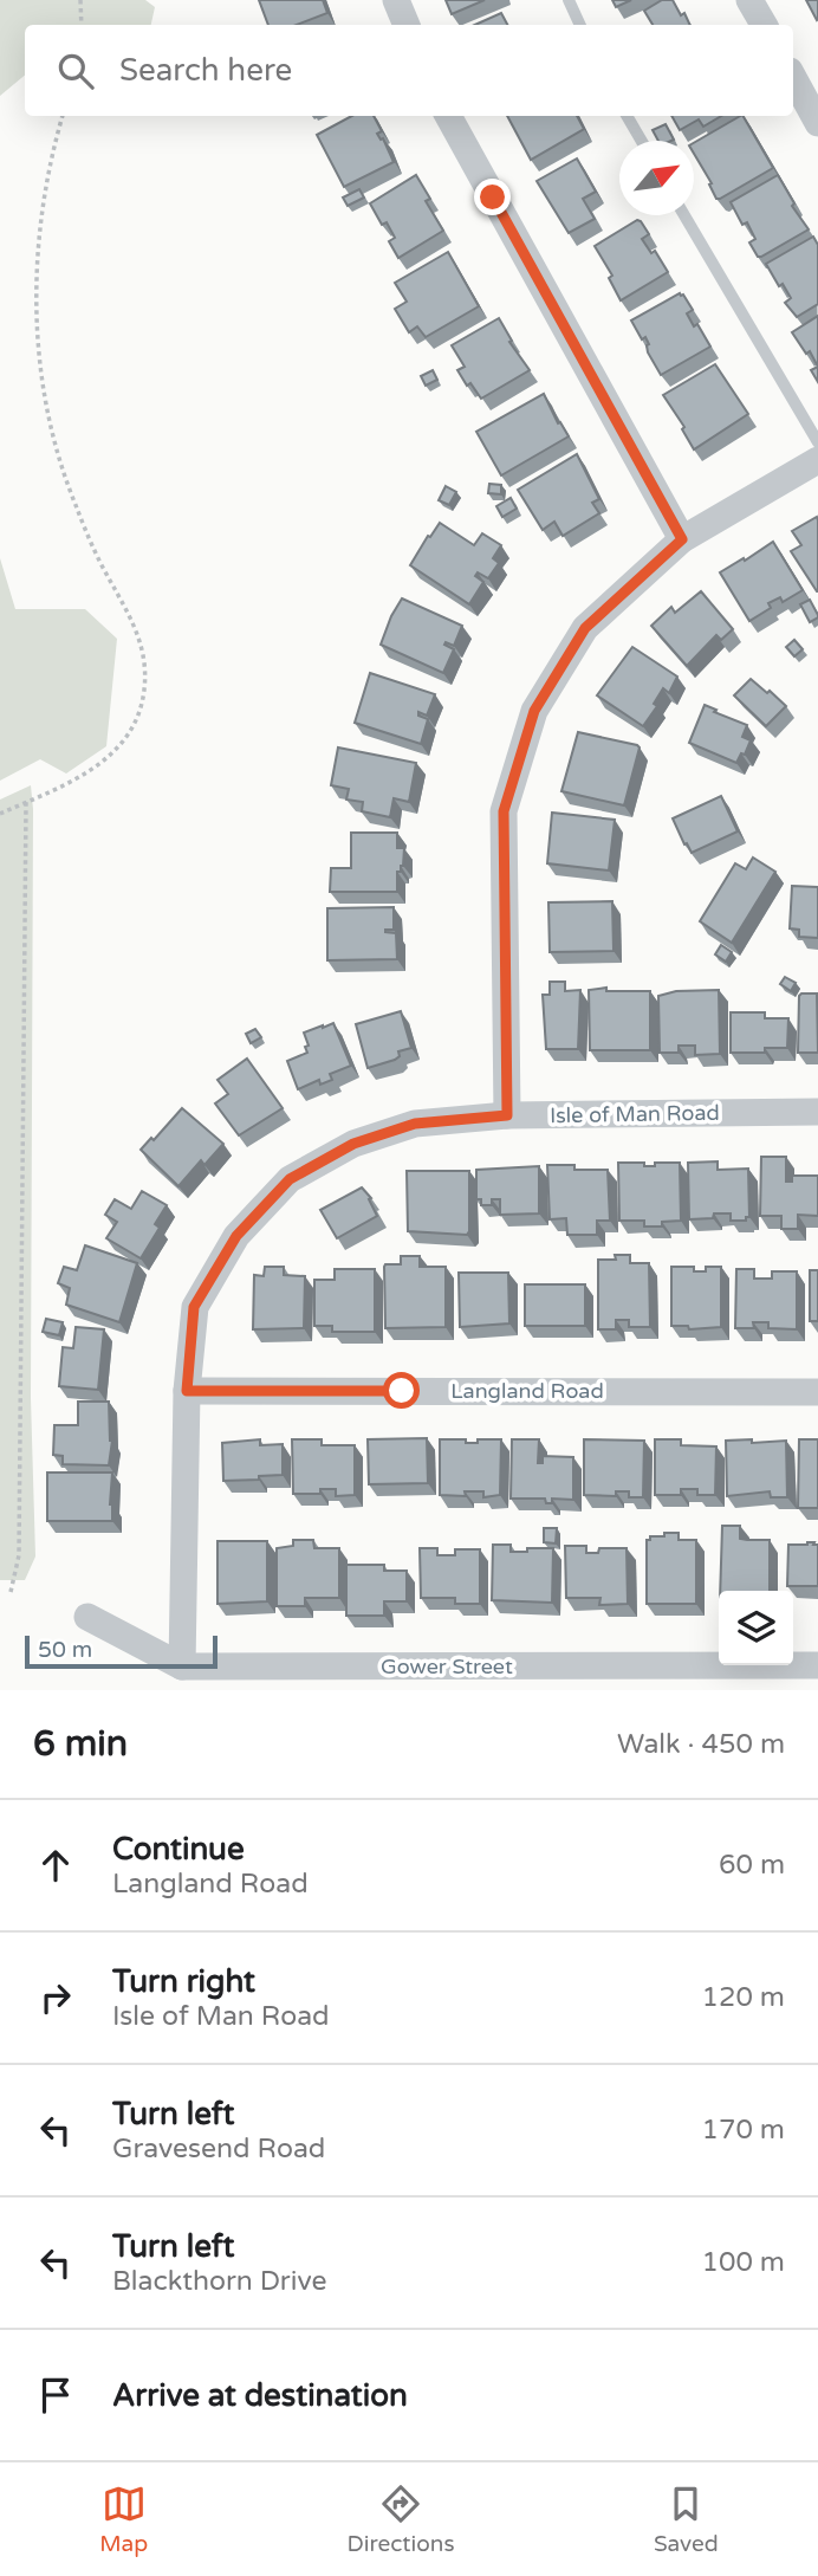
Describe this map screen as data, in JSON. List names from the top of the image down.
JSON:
{
  "streets": {
    "street": ["Isle of Man Road", "Langland Road", "Gower Street"]
  },
  "crossings": [
    ["Isle of Man Road", "Langland Road"],
    ["Isle of Man Road", "Gower Street"]
  ],
  "scale_bar": "50 m",
  "north": "top right",
  "page": {
    "search": "Search here",
    "scale": "50 m",
    "heading": ["6 min", "Walk · 450 m"],
    "list": [
      ["Continue", "Langland Road", "60 m"],
      ["Turn right", "Isle of Man Road", "120 m"],
      ["Turn left", "Gravesend Road", "170 m"],
      ["Turn left", "Blackthorn Drive", "100 m"],
      "Arrive at destination"
    ],
    "nav": ["Map", "Directions", "Saved"]
  }
}
